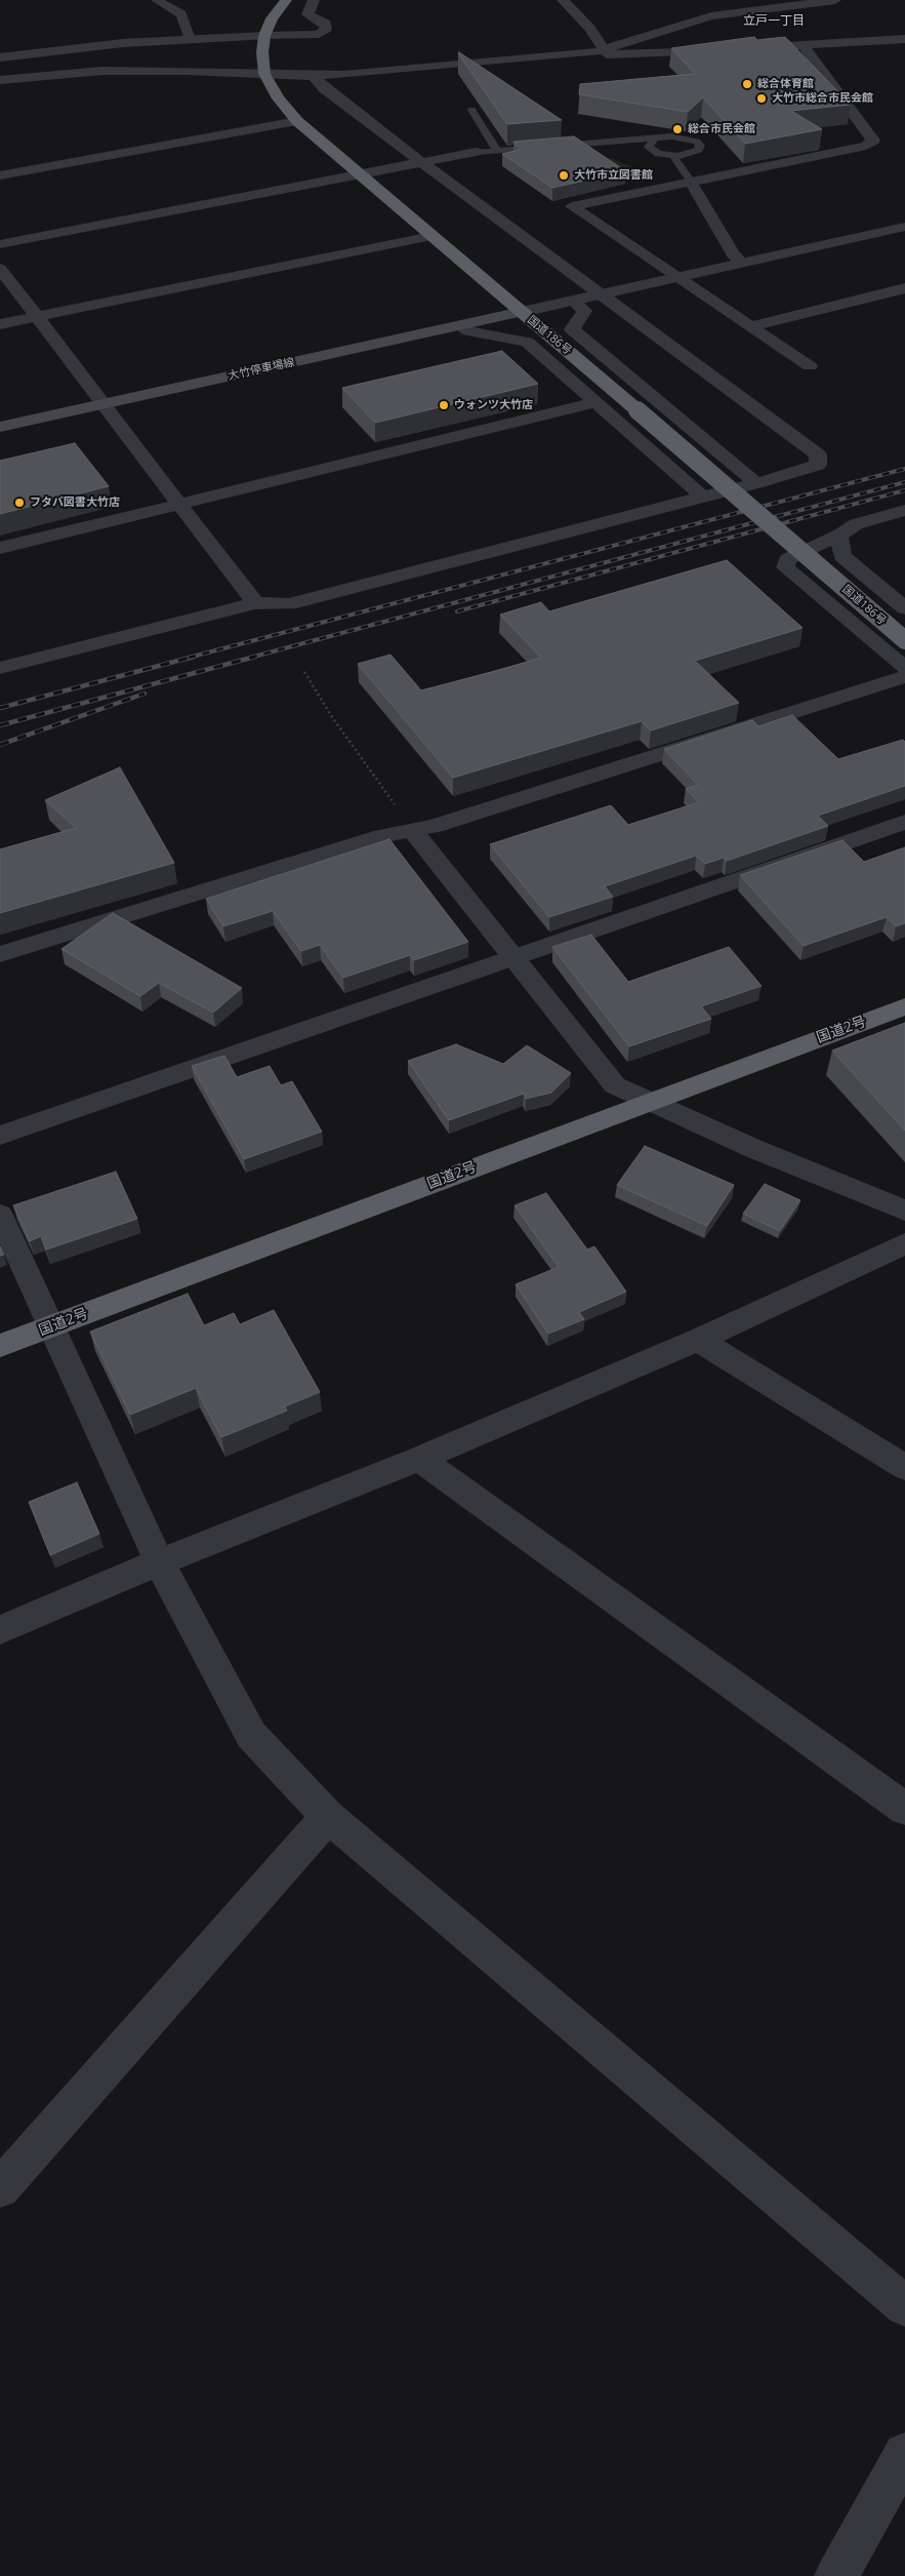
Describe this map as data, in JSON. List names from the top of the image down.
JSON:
{
  "streets": {
    "highway": ["国道186号", "国道2号"],
    "main road": ["大竹停車場線"]
  },
  "crossings": [
    ["国道186号", "大竹停車場線"]
  ],
  "districts": ["立戸一丁目"],
  "places": [
    "総合体育館",
    "大竹市総合市民会館",
    "総合市民会館",
    "大竹市立図書館",
    "ウォンツ大竹店",
    "フタバ図書大竹店"
  ]
}
